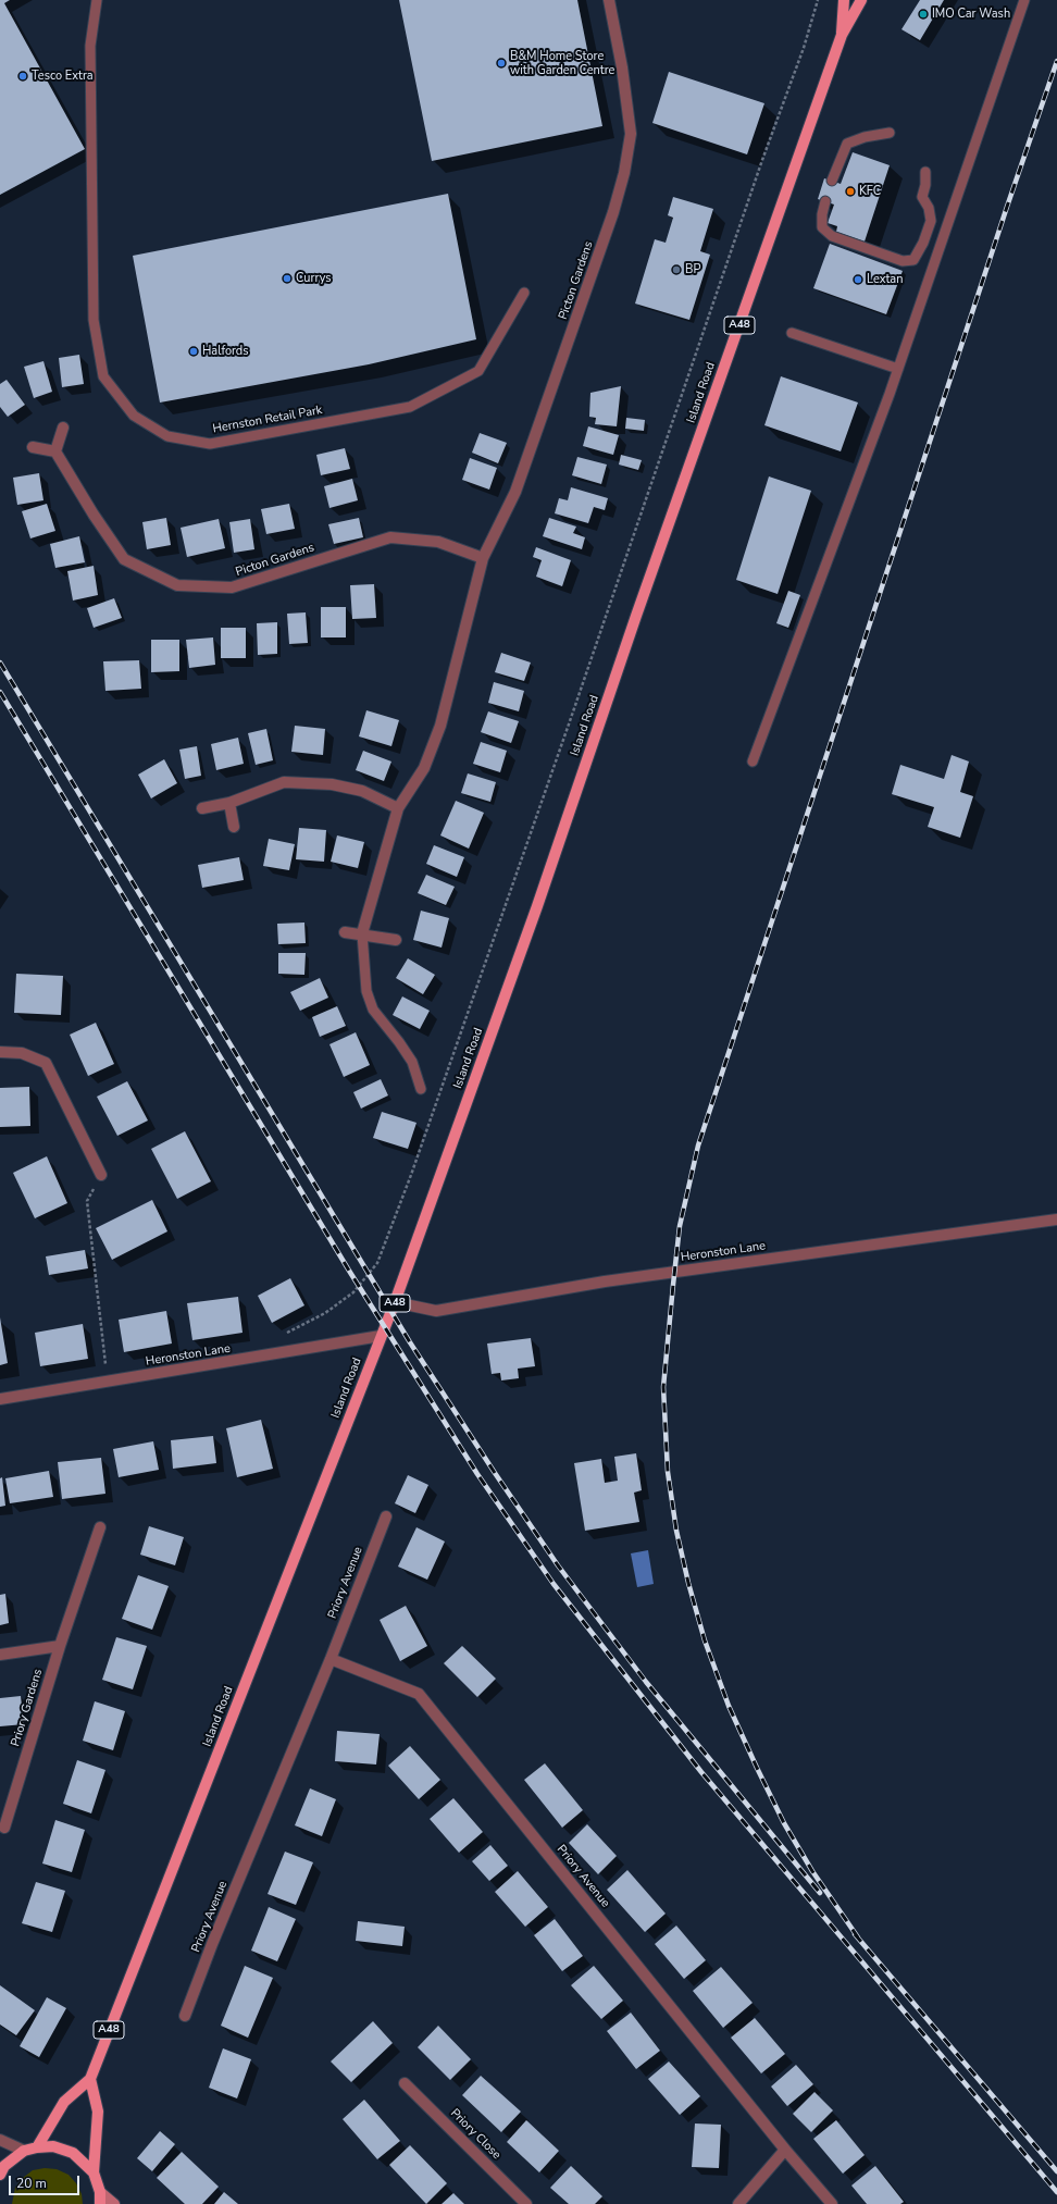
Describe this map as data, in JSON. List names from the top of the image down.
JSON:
{
  "streets": {
    "main road": ["A48", "Island Road"],
    "street": [
      "Picton Gardens",
      "Heronston Lane",
      "Priory Avenue",
      "Priory Gardens",
      "Priory Close"
    ],
    "lane": ["Hernston Retail Park"]
  },
  "crossings": [
    ["A48", "Island Road"],
    ["Island Road", "Heronston Lane"]
  ],
  "places": [
    "IMO Car Wash",
    "B&M Home Store with Garden Centre",
    "Tesco Extra",
    "KFC",
    "BP",
    "Currys",
    "Lextan",
    "Halfords"
  ],
  "scale_bar": "20 m"
}
